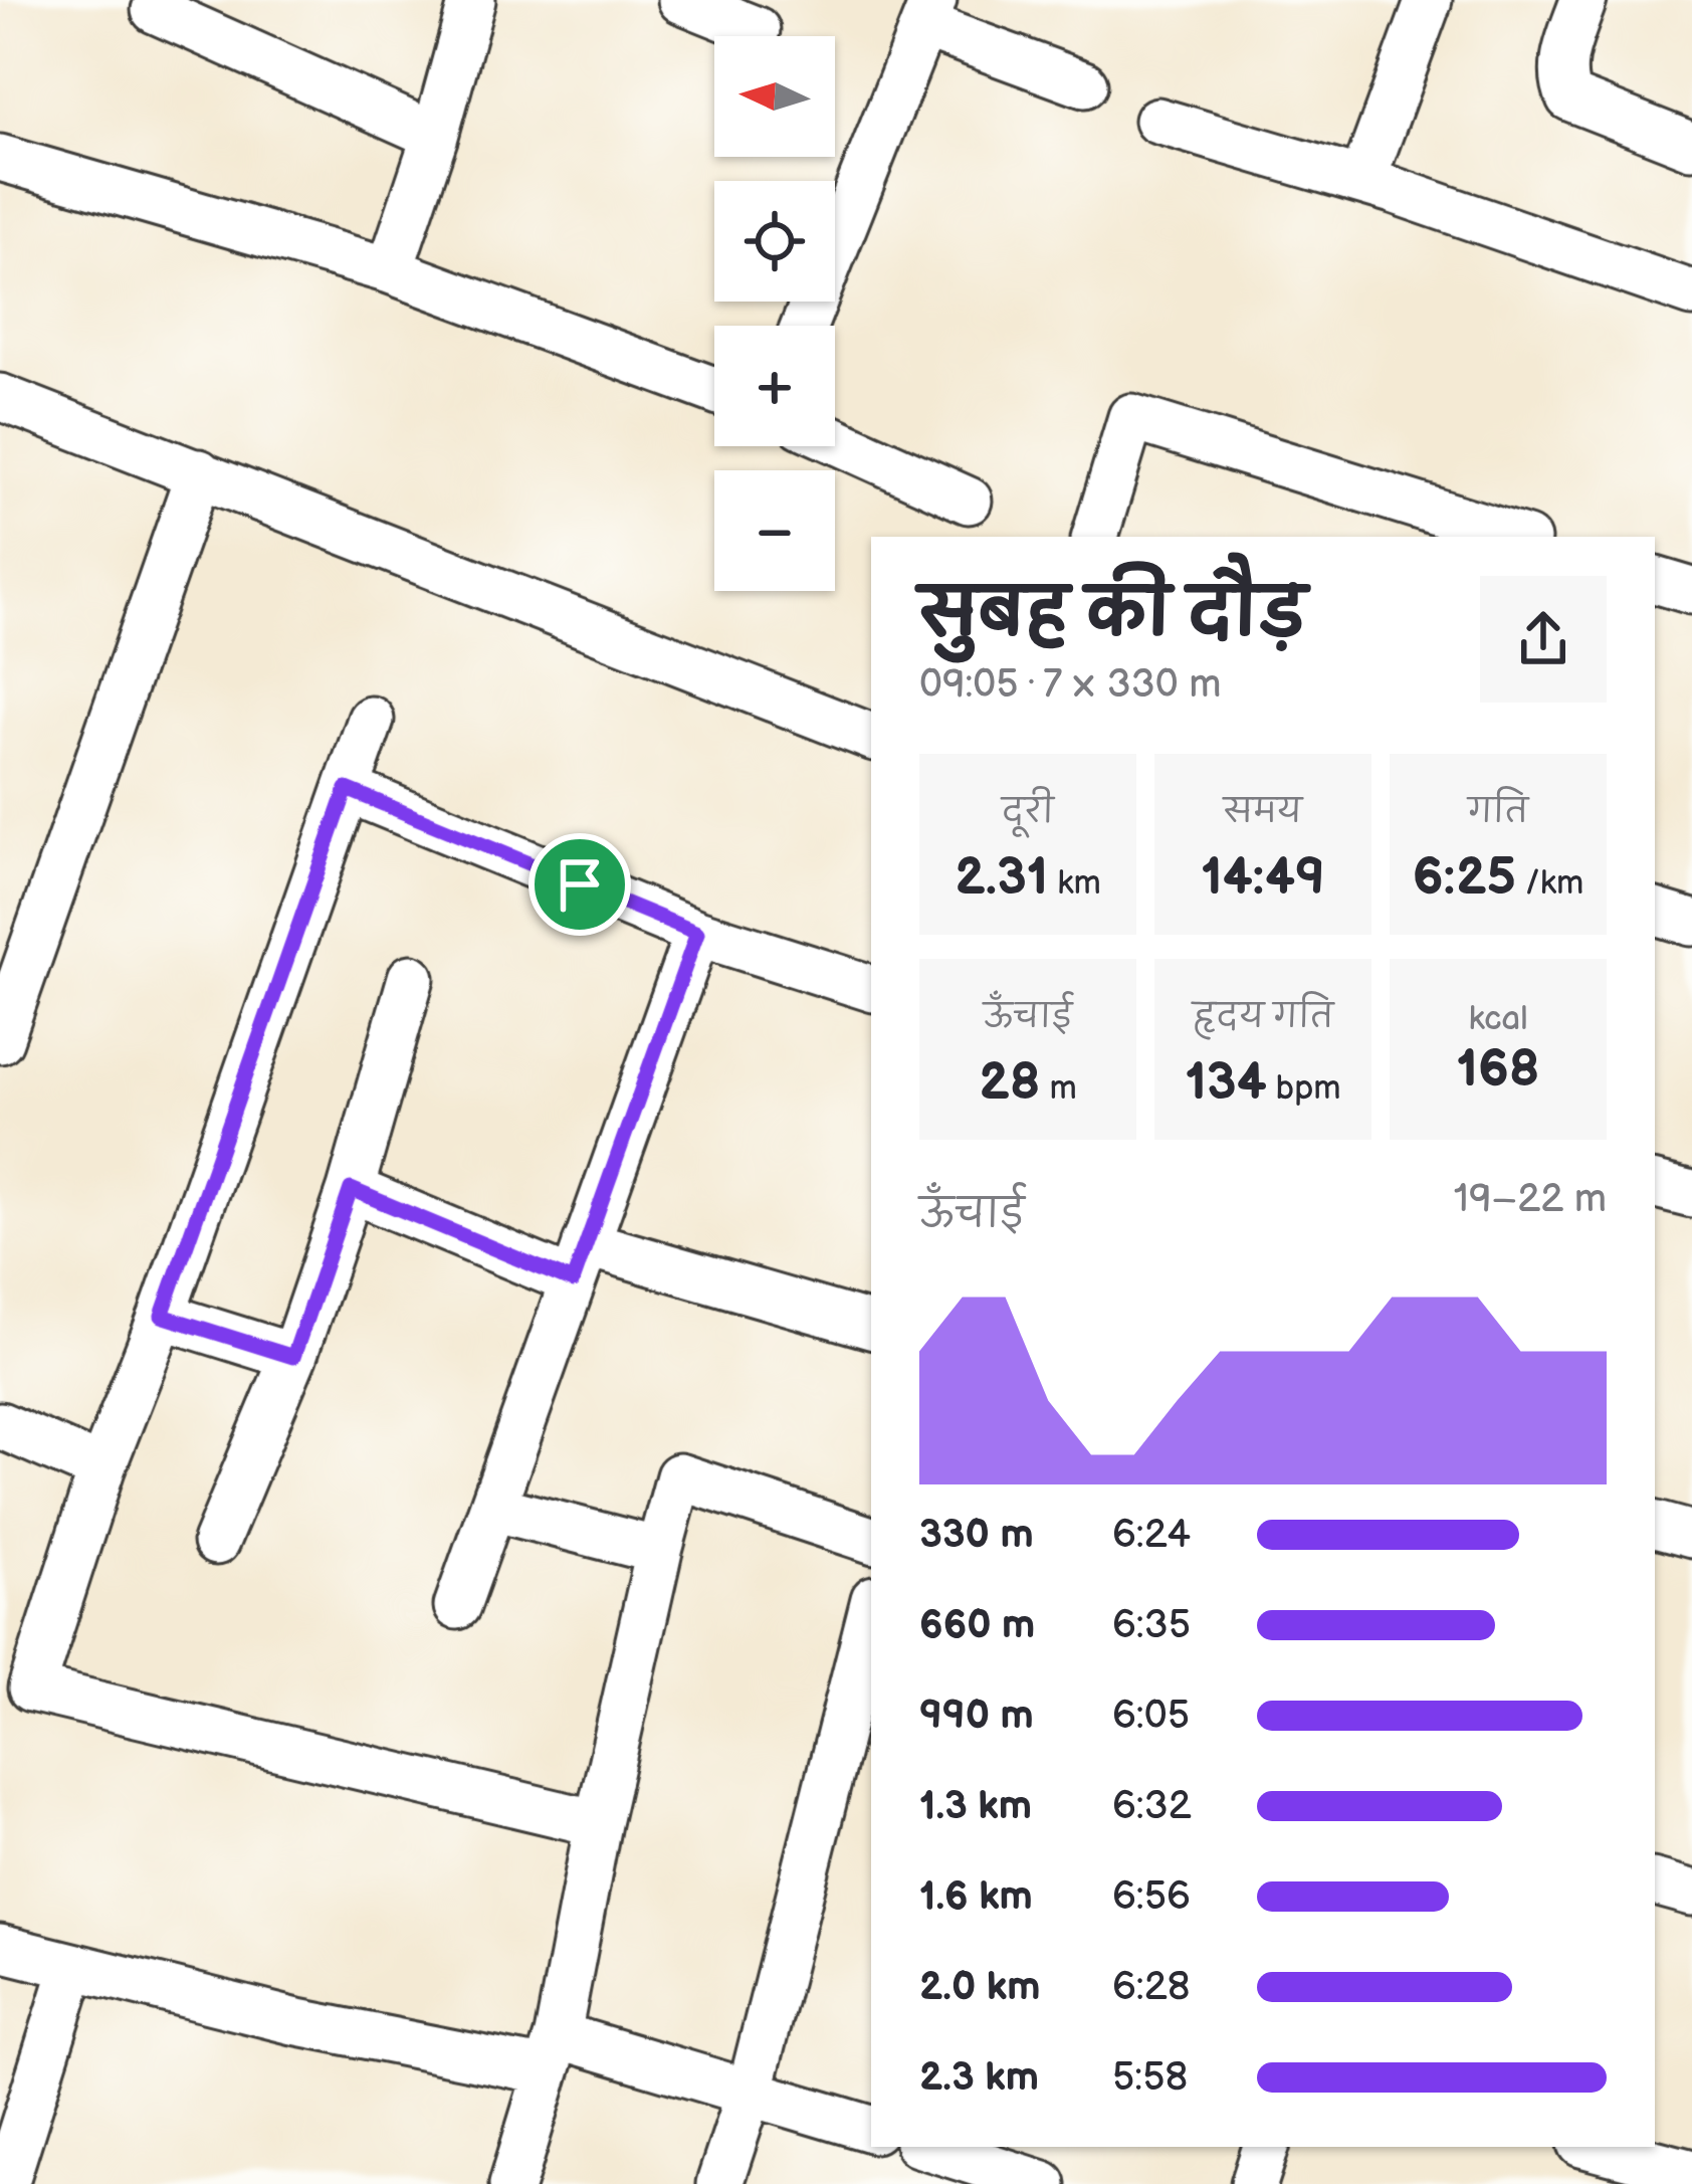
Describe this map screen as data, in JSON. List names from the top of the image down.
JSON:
{
  "north": "left",
  "page": {
    "map_buttons": ["+", "−"],
    "heading": ["सुबह की दौड़", "09:05 · 7 × 330 m"],
    "stats": [
      ["दूरी", "2.31 km"],
      ["समय", "14:49"],
      ["गति", "6:25 /km"],
      ["ऊँचाई", "28 m"],
      ["हृदय गति", "134 bpm"],
      ["kcal", "168"]
    ],
    "chart": ["ऊँचाई", "19–22 m"],
    "list": [
      {
        "name": "330 m",
        "note": "6:24"
      },
      {
        "name": "660 m",
        "note": "6:35"
      },
      {
        "name": "990 m",
        "note": "6:05"
      },
      {
        "name": "1.3 km",
        "note": "6:32"
      },
      {
        "name": "1.6 km",
        "note": "6:56"
      },
      {
        "name": "2.0 km",
        "note": "6:28"
      },
      {
        "name": "2.3 km",
        "note": "5:58"
      }
    ]
  }
}
